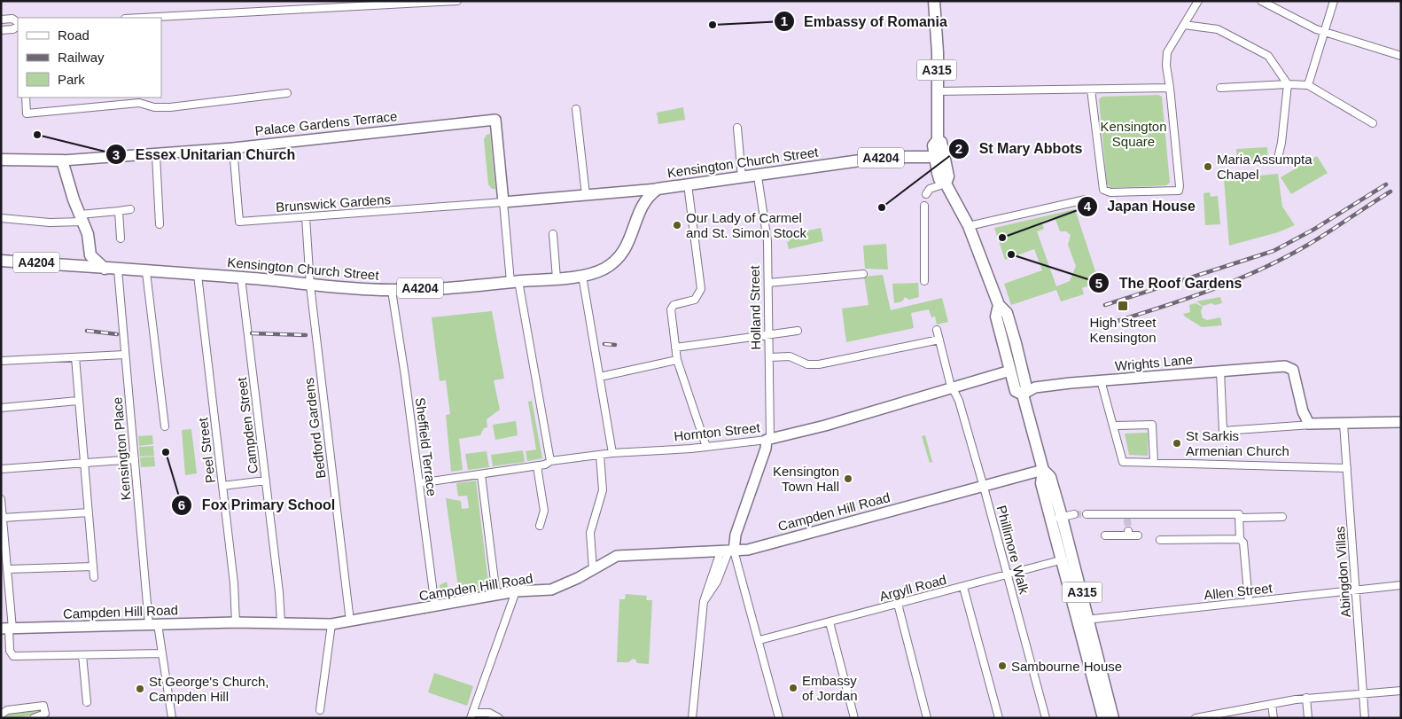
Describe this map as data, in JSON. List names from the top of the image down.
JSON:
{
  "streets": {
    "main road": [
      "A315",
      "Palace Gardens Terrace",
      "A4204",
      "Kensington Church Street"
    ],
    "street": [
      "Brunswick Gardens",
      "Holland Street",
      "Wrights Lane",
      "Campden Street",
      "Bedford Gardens",
      "Hornton Street",
      "Sheffield Terrace",
      "Kensington Place",
      "Peel Street",
      "Campden Hill Road",
      "Phillimore Walk",
      "Abingdon Villas",
      "Argyll Road",
      "Allen Street"
    ]
  },
  "crossings": [
    ["A315", "A4204"],
    ["A315", "Kensington Church Street"],
    ["A315", "Wrights Lane"],
    ["A315", "Hornton Street"],
    ["A315", "Campden Hill Road"],
    ["A315", "Argyll Road"],
    ["A315", "Allen Street"],
    ["Palace Gardens Terrace", "Brunswick Gardens"],
    ["A4204", "Kensington Church Street"],
    ["Kensington Church Street", "Holland Street"],
    ["Kensington Church Street", "Campden Street"],
    ["Kensington Church Street", "Bedford Gardens"],
    ["Kensington Church Street", "Sheffield Terrace"],
    ["Kensington Church Street", "Kensington Place"],
    ["Kensington Church Street", "Peel Street"],
    ["Brunswick Gardens", "Bedford Gardens"],
    ["Holland Street", "Hornton Street"],
    ["Holland Street", "Campden Hill Road"],
    ["Campden Street", "Campden Hill Road"],
    ["Bedford Gardens", "Campden Hill Road"],
    ["Hornton Street", "Sheffield Terrace"],
    ["Hornton Street", "Phillimore Walk"],
    ["Sheffield Terrace", "Campden Hill Road"],
    ["Kensington Place", "Campden Hill Road"],
    ["Peel Street", "Campden Hill Road"],
    ["Campden Hill Road", "Phillimore Walk"],
    ["Phillimore Walk", "Argyll Road"],
    ["Abingdon Villas", "Allen Street"]
  ],
  "parks": ["Kensington Square"],
  "places": {
    "other": [
      "Embassy of Romania",
      "Essex Unitarian Church",
      "Maria Assumpta Chapel",
      "St Mary Abbots",
      "Our Lady of Carmel and St. Simon Stock",
      "Japan House",
      "The Roof Gardens",
      "St Sarkis Armenian Church",
      "Fox Primary School",
      "Kensington Town Hall",
      "Sambourne House",
      "Embassy of Jordan",
      "St George's Church, Campden Hill"
    ],
    "transit": ["High Street Kensington"]
  },
  "legend": ["Road", "Railway", "Park"]
}
